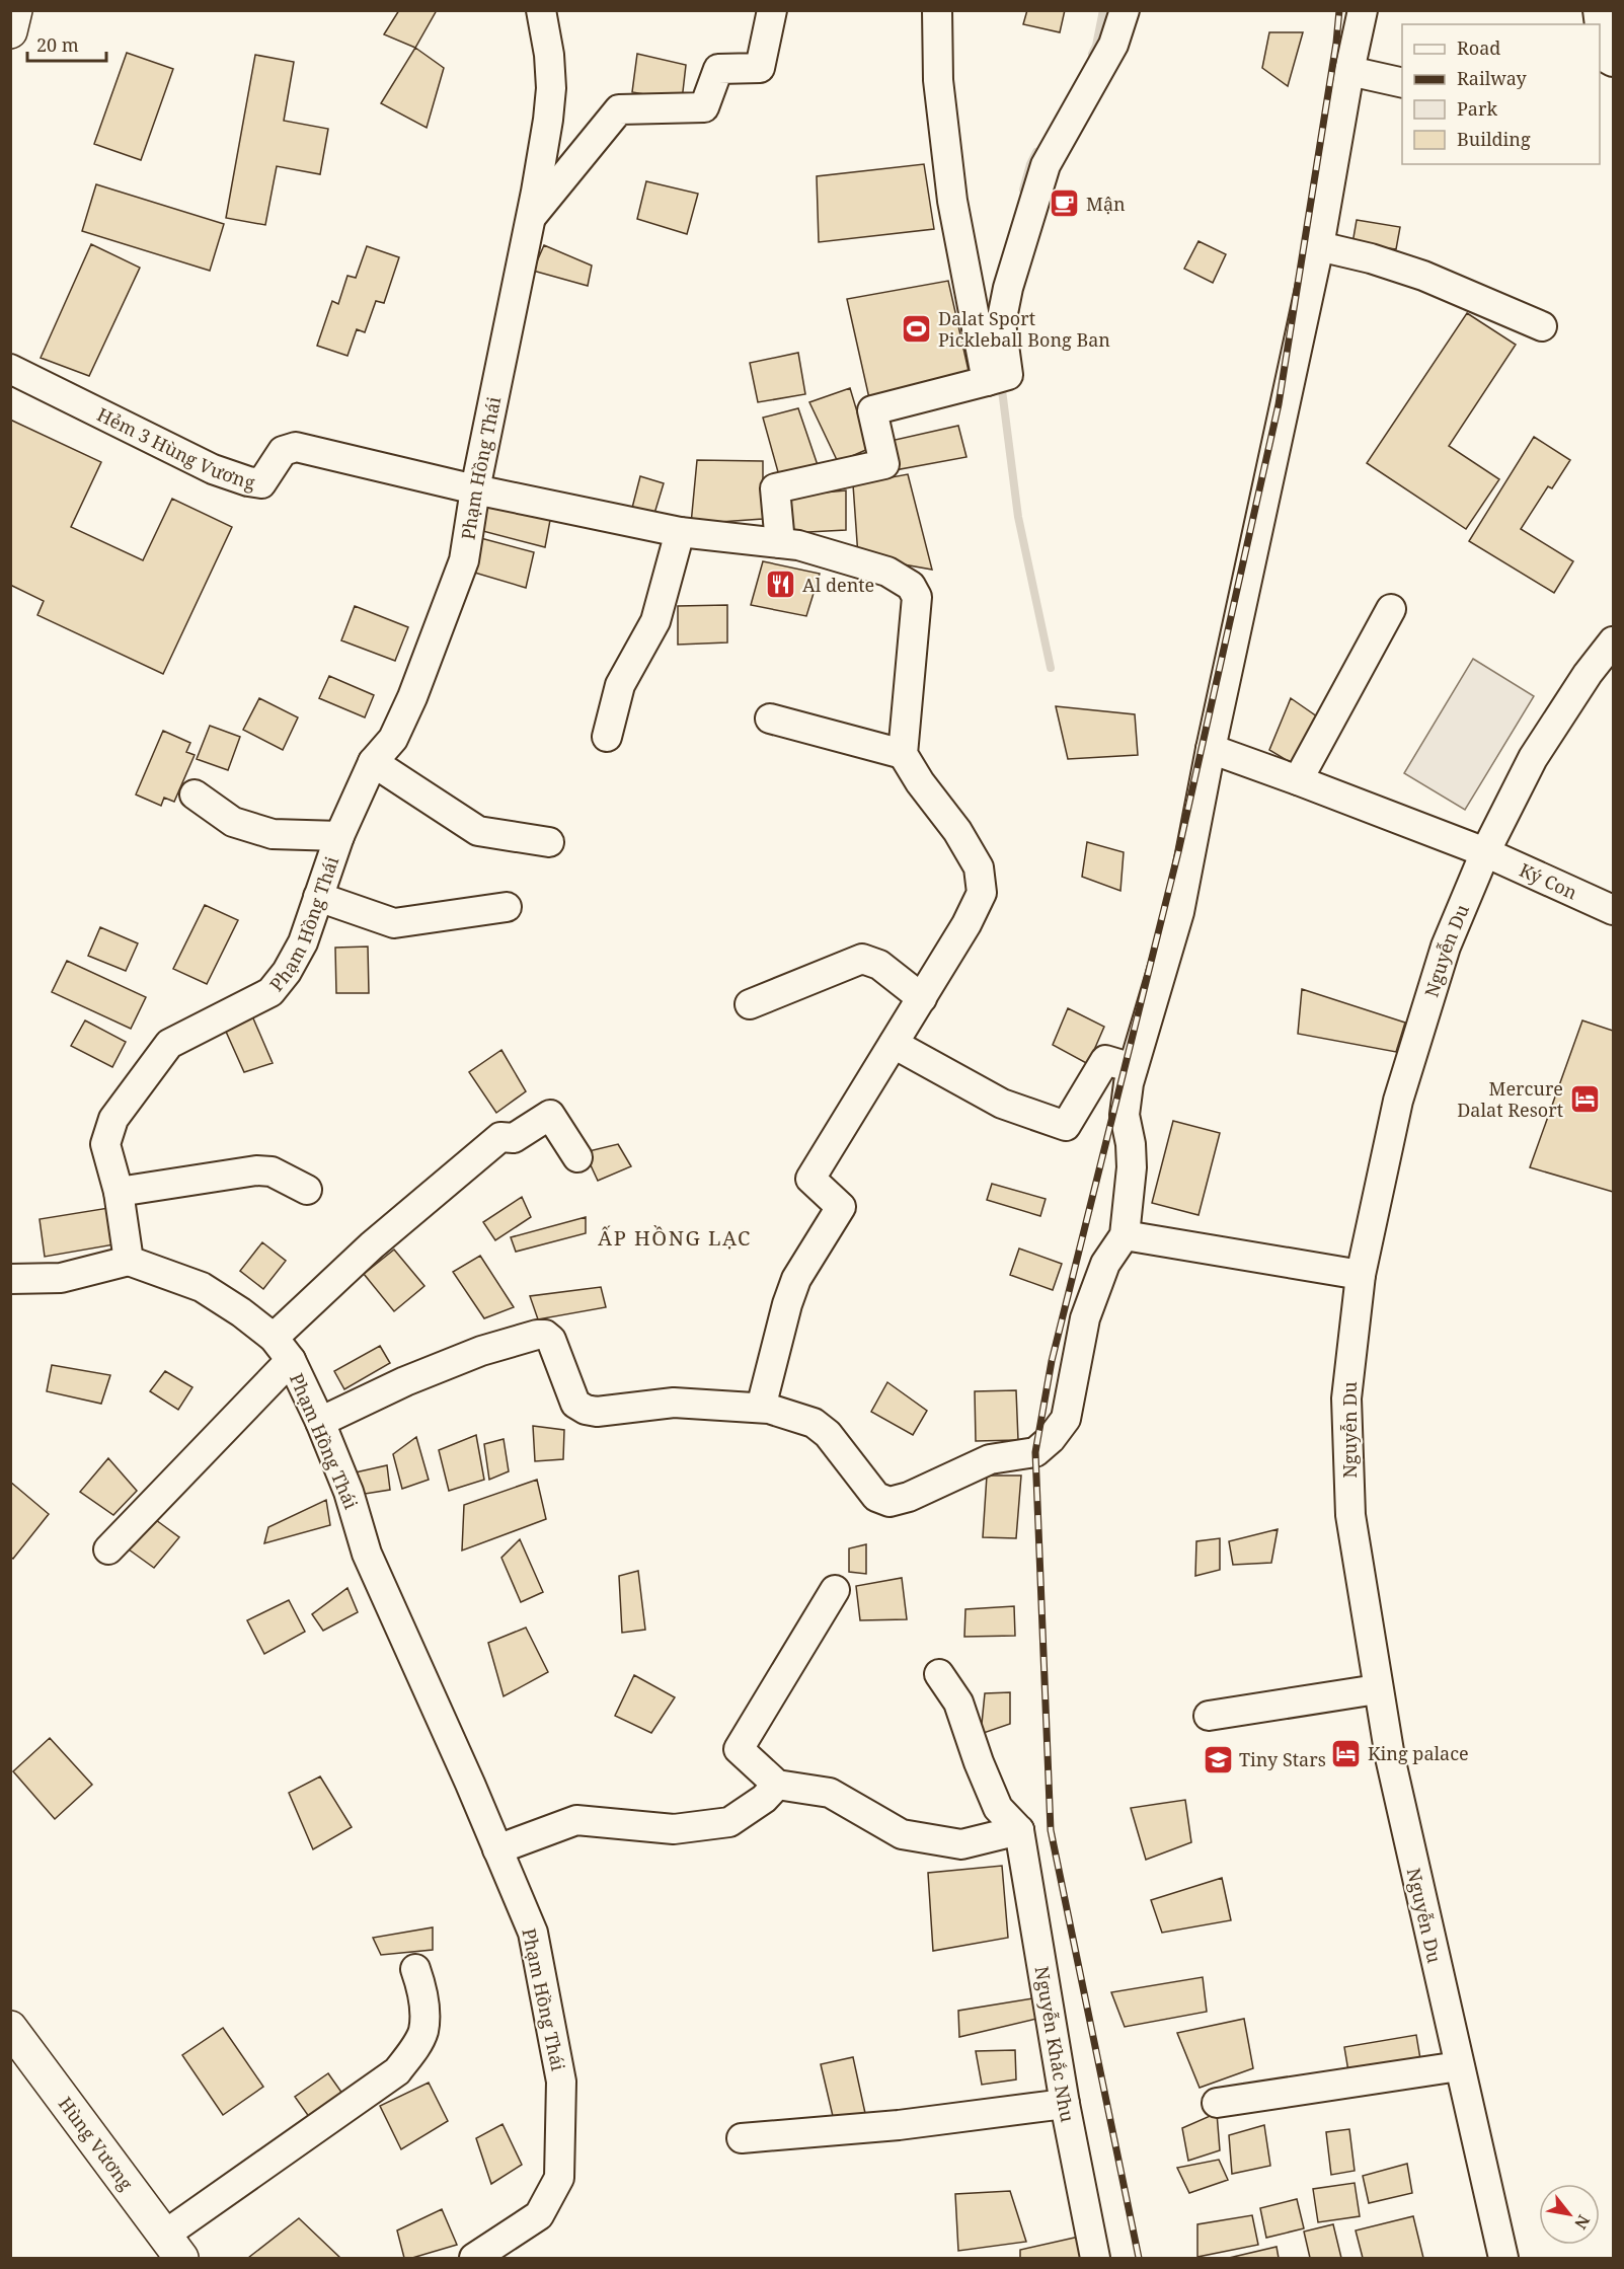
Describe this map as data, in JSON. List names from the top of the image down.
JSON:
{
  "streets": {
    "highway": ["Hùng Vương"],
    "street": [
      "Hẻm 3 Hùng Vương",
      "Phạm Hồng Thái",
      "Ký Con",
      "Nguyễn Du",
      "Nguyễn Khắc Nhu"
    ]
  },
  "crossings": [
    ["Hẻm 3 Hùng Vương", "Phạm Hồng Thái"],
    ["Ký Con", "Nguyễn Du"]
  ],
  "districts": ["ẤP HỒNG LẠC"],
  "places": {
    "cafe": ["Mận"],
    "sports": ["Dalat Sport Pickleball Bong Ban"],
    "restaurant": ["Al dente"],
    "hotel": ["Mercure Dalat Resort", "King palace"],
    "school or university": ["Tiny Stars"]
  },
  "legend": [
    "Road",
    "Railway",
    "Park",
    "Building"
  ],
  "scale_bar": "20 m",
  "north": "bottom right"
}
